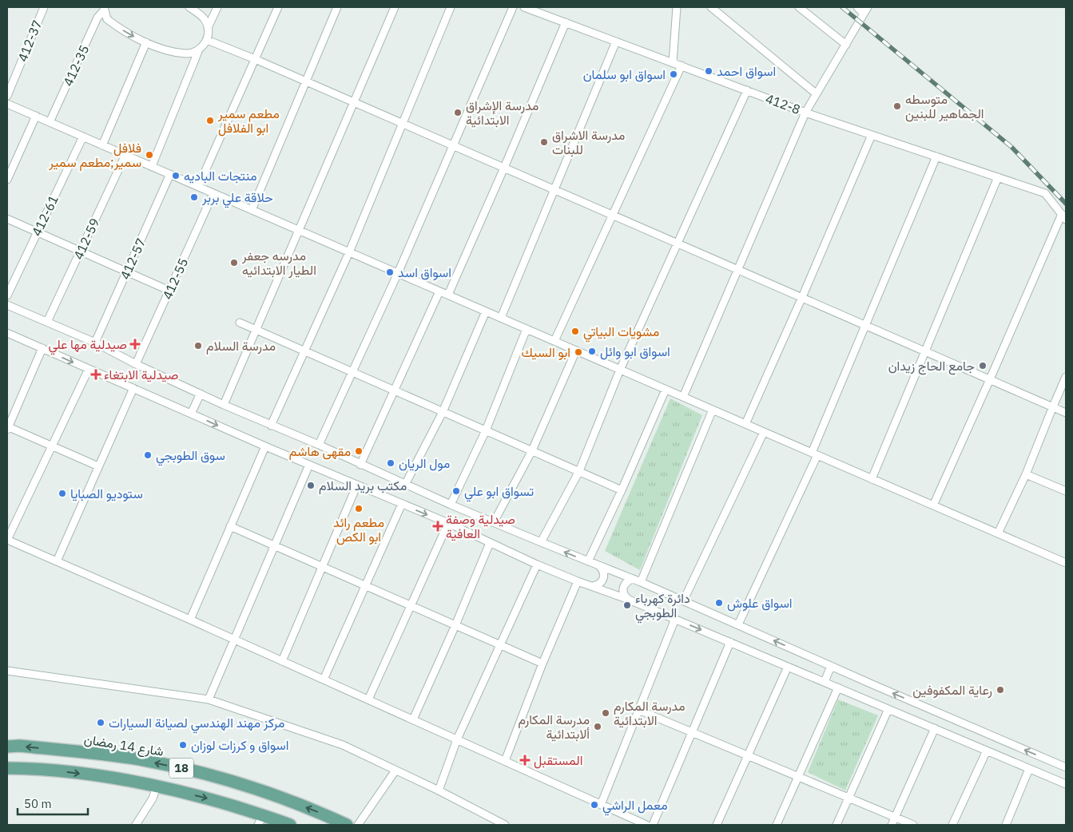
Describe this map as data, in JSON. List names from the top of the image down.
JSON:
{
  "streets": {
    "main road": ["شارع 14 رمضان", "18"],
    "street": [
      "412-37",
      "412-35",
      "412-8",
      "412-61",
      "412-59",
      "412-57",
      "412-55"
    ]
  },
  "places": {
    "other": [
      "اسواق احمد",
      "اسواق ابو سلمان",
      "متوسطه الجماهير للبنين",
      "مدرسة الإشراق الابتدائية",
      "مطعم سمير ابو الفلافل",
      "مدرسة الاشراق للبنات",
      "فلافل سمير;مطعم سمير",
      "منتجات الباديه",
      "حلاقة علي بربر",
      "مدرسه جعفر الطيار الابتدائيه",
      "اسواق اسد",
      "مشويات البياتي",
      "مدرسة السلام",
      "اسواق ابو وائل",
      "ابو السيك",
      "جامع الحاج زيدان",
      "مقهى هاشم",
      "سوق الطوبجي",
      "مول الريان",
      "مكتب بريد السلام",
      "تسواق ابو علي",
      "ستوديو الصبايا",
      "مطعم رائد ابو الكص",
      "اسواق علوش",
      "دائرة كهرباء الطوبجي",
      "رعاية المكفوفين",
      "مدرسة المكارم الابتدائية",
      "مركز مهند الهندسي لصيانة السيارات",
      "مدرسة المكارم ألابتدائية",
      "اسواق و كرزات لوزان",
      "معمل الراشي"
    ],
    "health": [
      "صيدلية مها علي",
      "صيدلية الابتغاء",
      "صيدلية وصفة العافية",
      "المستقبل"
    ]
  },
  "scale_bar": "50 m"
}
